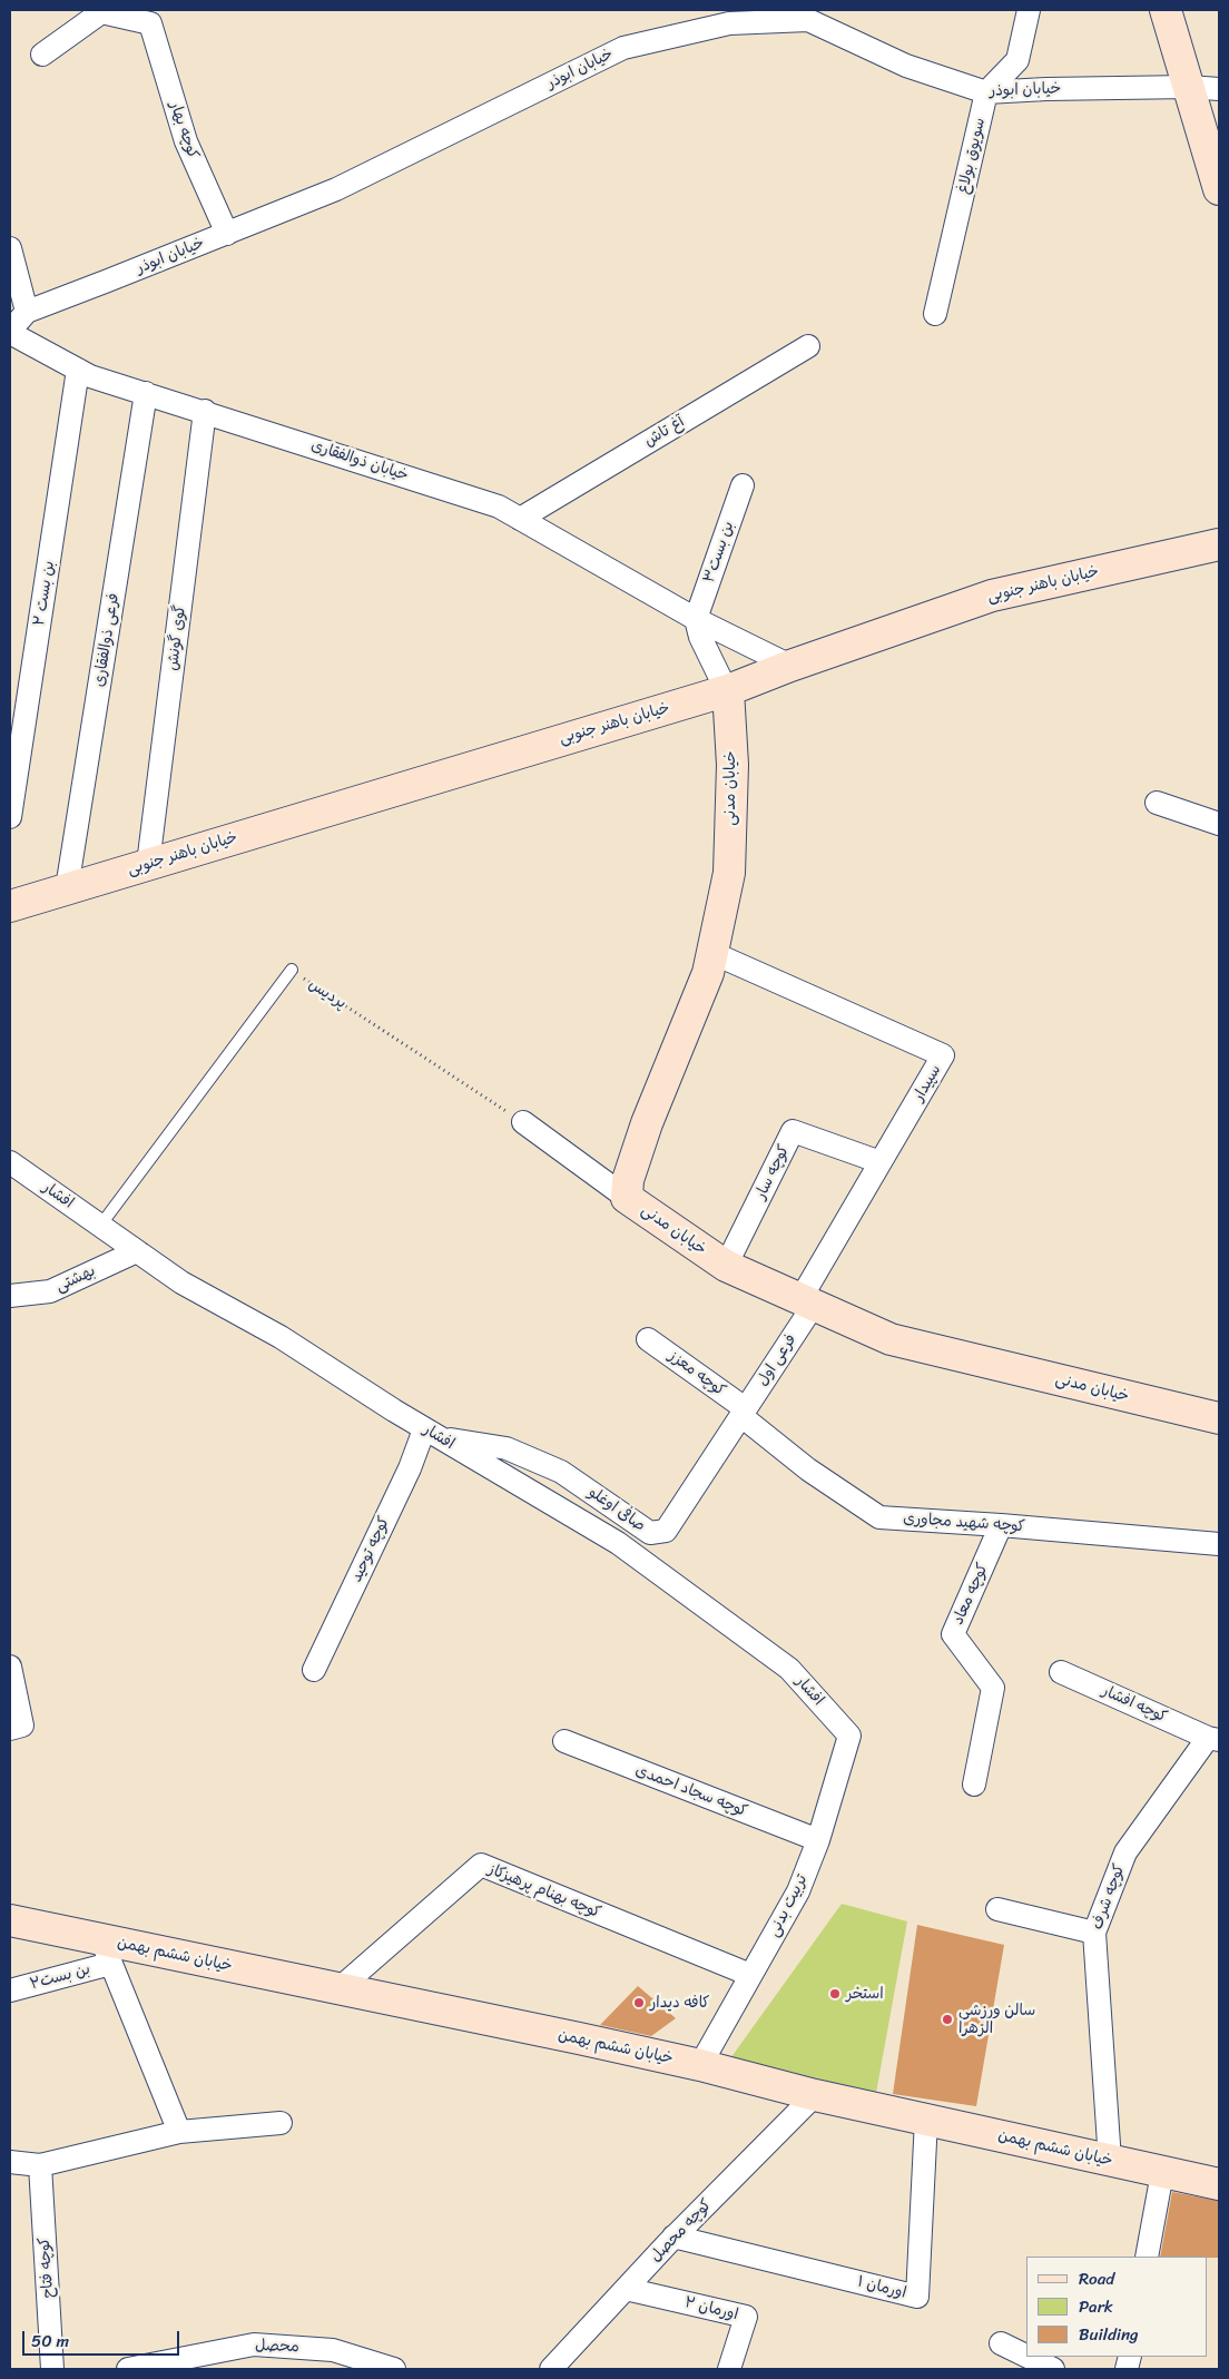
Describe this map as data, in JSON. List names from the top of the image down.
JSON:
{
  "streets": {
    "street": [
      "خیابان ابوذر",
      "کوچه بهار",
      "سویوق بولاغ",
      "آغ تاش",
      "خیابان ذوالفقاری",
      "بن بست۳",
      "خیابان باهنر جنوبی",
      "بن بست ۲",
      "گوی گونش",
      "فرعی ذوالفقاری",
      "خیابان مدنی",
      "سپیدار",
      "کوچه سار",
      "افشار",
      "بهشتی",
      "فرعی اول",
      "کوچه معزز",
      "صافی اوغلو",
      "کوچه شهید مجاوری",
      "کوچه توحید",
      "کوچه معاد",
      "کوچه افشار",
      "کوچه سجاد احمدی",
      "کوچه بهنام پرهیزکاز",
      "کوچه شرف",
      "تربیت بدنی",
      "خیابان ششم بهمن",
      "بن بست۲",
      "کوچه محصل",
      "کوچه فتاح",
      "اورمان ۱",
      "اورمان ۲",
      "محصل"
    ],
    "lane": ["پردیس"]
  },
  "crossings": [
    ["خیابان ابوذر", "کوچه بهار"],
    ["خیابان ابوذر", "سویوق بولاغ"],
    ["خیابان ابوذر", "خیابان ذوالفقاری"],
    ["آغ تاش", "خیابان ذوالفقاری"],
    ["خیابان ذوالفقاری", "بن بست۳"],
    ["خیابان ذوالفقاری", "خیابان باهنر جنوبی"],
    ["خیابان ذوالفقاری", "بن بست ۲"],
    ["خیابان ذوالفقاری", "گوی گونش"],
    ["خیابان ذوالفقاری", "فرعی ذوالفقاری"],
    ["خیابان باهنر جنوبی", "گوی گونش"],
    ["خیابان باهنر جنوبی", "فرعی ذوالفقاری"],
    ["خیابان باهنر جنوبی", "خیابان مدنی"],
    ["خیابان مدنی", "سپیدار"],
    ["خیابان مدنی", "کوچه سار"],
    ["خیابان مدنی", "فرعی اول"],
    ["پردیس", "افشار"],
    ["سپیدار", "کوچه سار"],
    ["سپیدار", "فرعی اول"],
    ["افشار", "بهشتی"],
    ["افشار", "صافی اوغلو"],
    ["افشار", "کوچه توحید"],
    ["افشار", "تربیت بدنی"],
    ["فرعی اول", "کوچه معزز"],
    ["فرعی اول", "صافی اوغلو"],
    ["فرعی اول", "کوچه شهید مجاوری"],
    ["کوچه معزز", "صافی اوغلو"],
    ["کوچه معزز", "کوچه شهید مجاوری"],
    ["صافی اوغلو", "کوچه شهید مجاوری"],
    ["صافی اوغلو", "کوچه توحید"],
    ["کوچه شهید مجاوری", "کوچه معاد"],
    ["کوچه افشار", "کوچه شرف"],
    ["کوچه سجاد احمدی", "تربیت بدنی"],
    ["کوچه بهنام پرهیزکاز", "تربیت بدنی"],
    ["کوچه بهنام پرهیزکاز", "خیابان ششم بهمن"],
    ["کوچه شرف", "خیابان ششم بهمن"],
    ["تربیت بدنی", "خیابان ششم بهمن"],
    ["خیابان ششم بهمن", "بن بست۲"],
    ["خیابان ششم بهمن", "کوچه محصل"],
    ["خیابان ششم بهمن", "اورمان ۱"],
    ["کوچه محصل", "اورمان ۱"],
    ["کوچه محصل", "اورمان ۲"]
  ],
  "places": ["استخر", "کافه دیدار", "سالن ورزشی الزهرا"],
  "legend": ["Road", "Park", "Building"],
  "scale_bar": "50 m"
}
